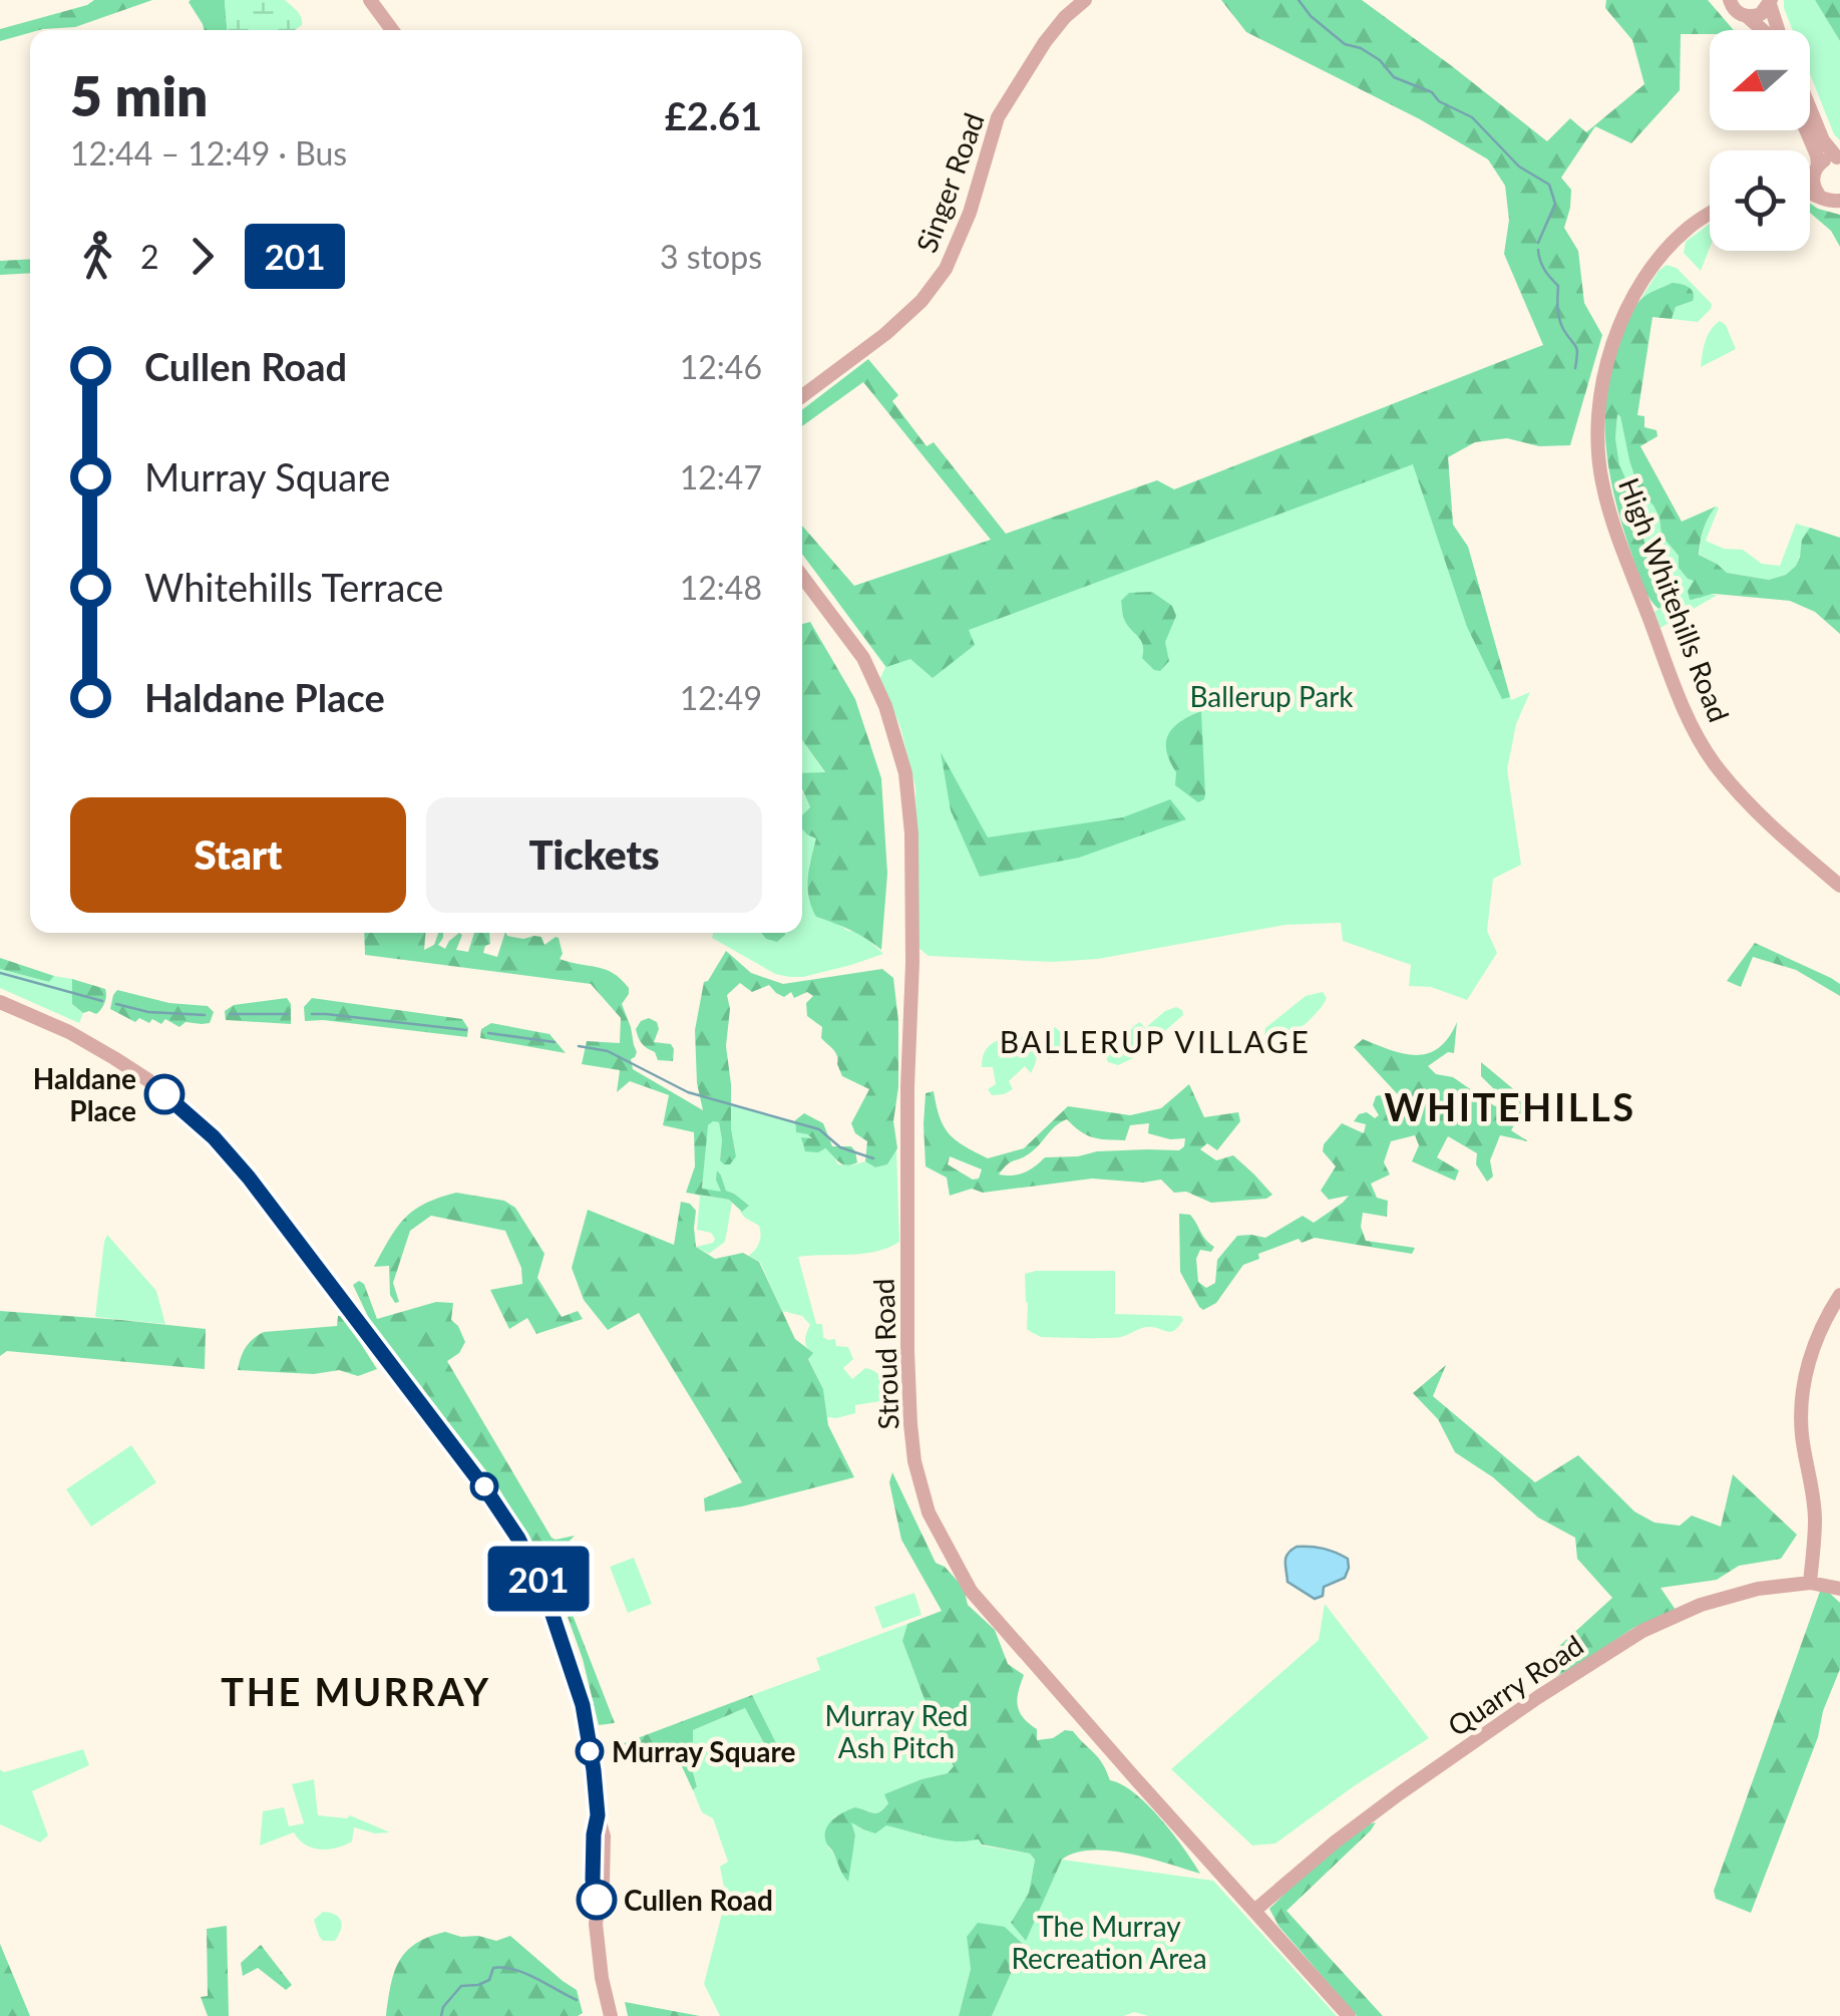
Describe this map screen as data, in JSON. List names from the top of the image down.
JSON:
{
  "streets": {
    "street": [
      "Singer Road",
      "High Whitehills Road",
      "Stroud Road",
      "Quarry Road"
    ]
  },
  "crossings": [
    ["Stroud Road", "Quarry Road"]
  ],
  "districts": ["BALLERUP VILLAGE", "WHITEHILLS", "THE MURRAY"],
  "parks": ["Ballerup Park", "Murray Red Ash Pitch", "The Murray Recreation Area"],
  "places": ["Haldane Place", "Murray Square", "Cullen Road"],
  "lines": ["bus line 201"],
  "north": "left",
  "page": {
    "on_map": "201",
    "heading": ["5 min", "12:44 – 12:49 · Bus", "£2.61"],
    "legs": ["2", "201", "3 stops"],
    "list": [
      {
        "name": "Cullen Road",
        "value": "12:46"
      },
      {
        "name": "Murray Square",
        "value": "12:47"
      },
      {
        "name": "Whitehills Terrace",
        "value": "12:48"
      },
      {
        "name": "Haldane Place",
        "value": "12:49"
      }
    ],
    "buttons": ["Start", "Tickets"]
  }
}
